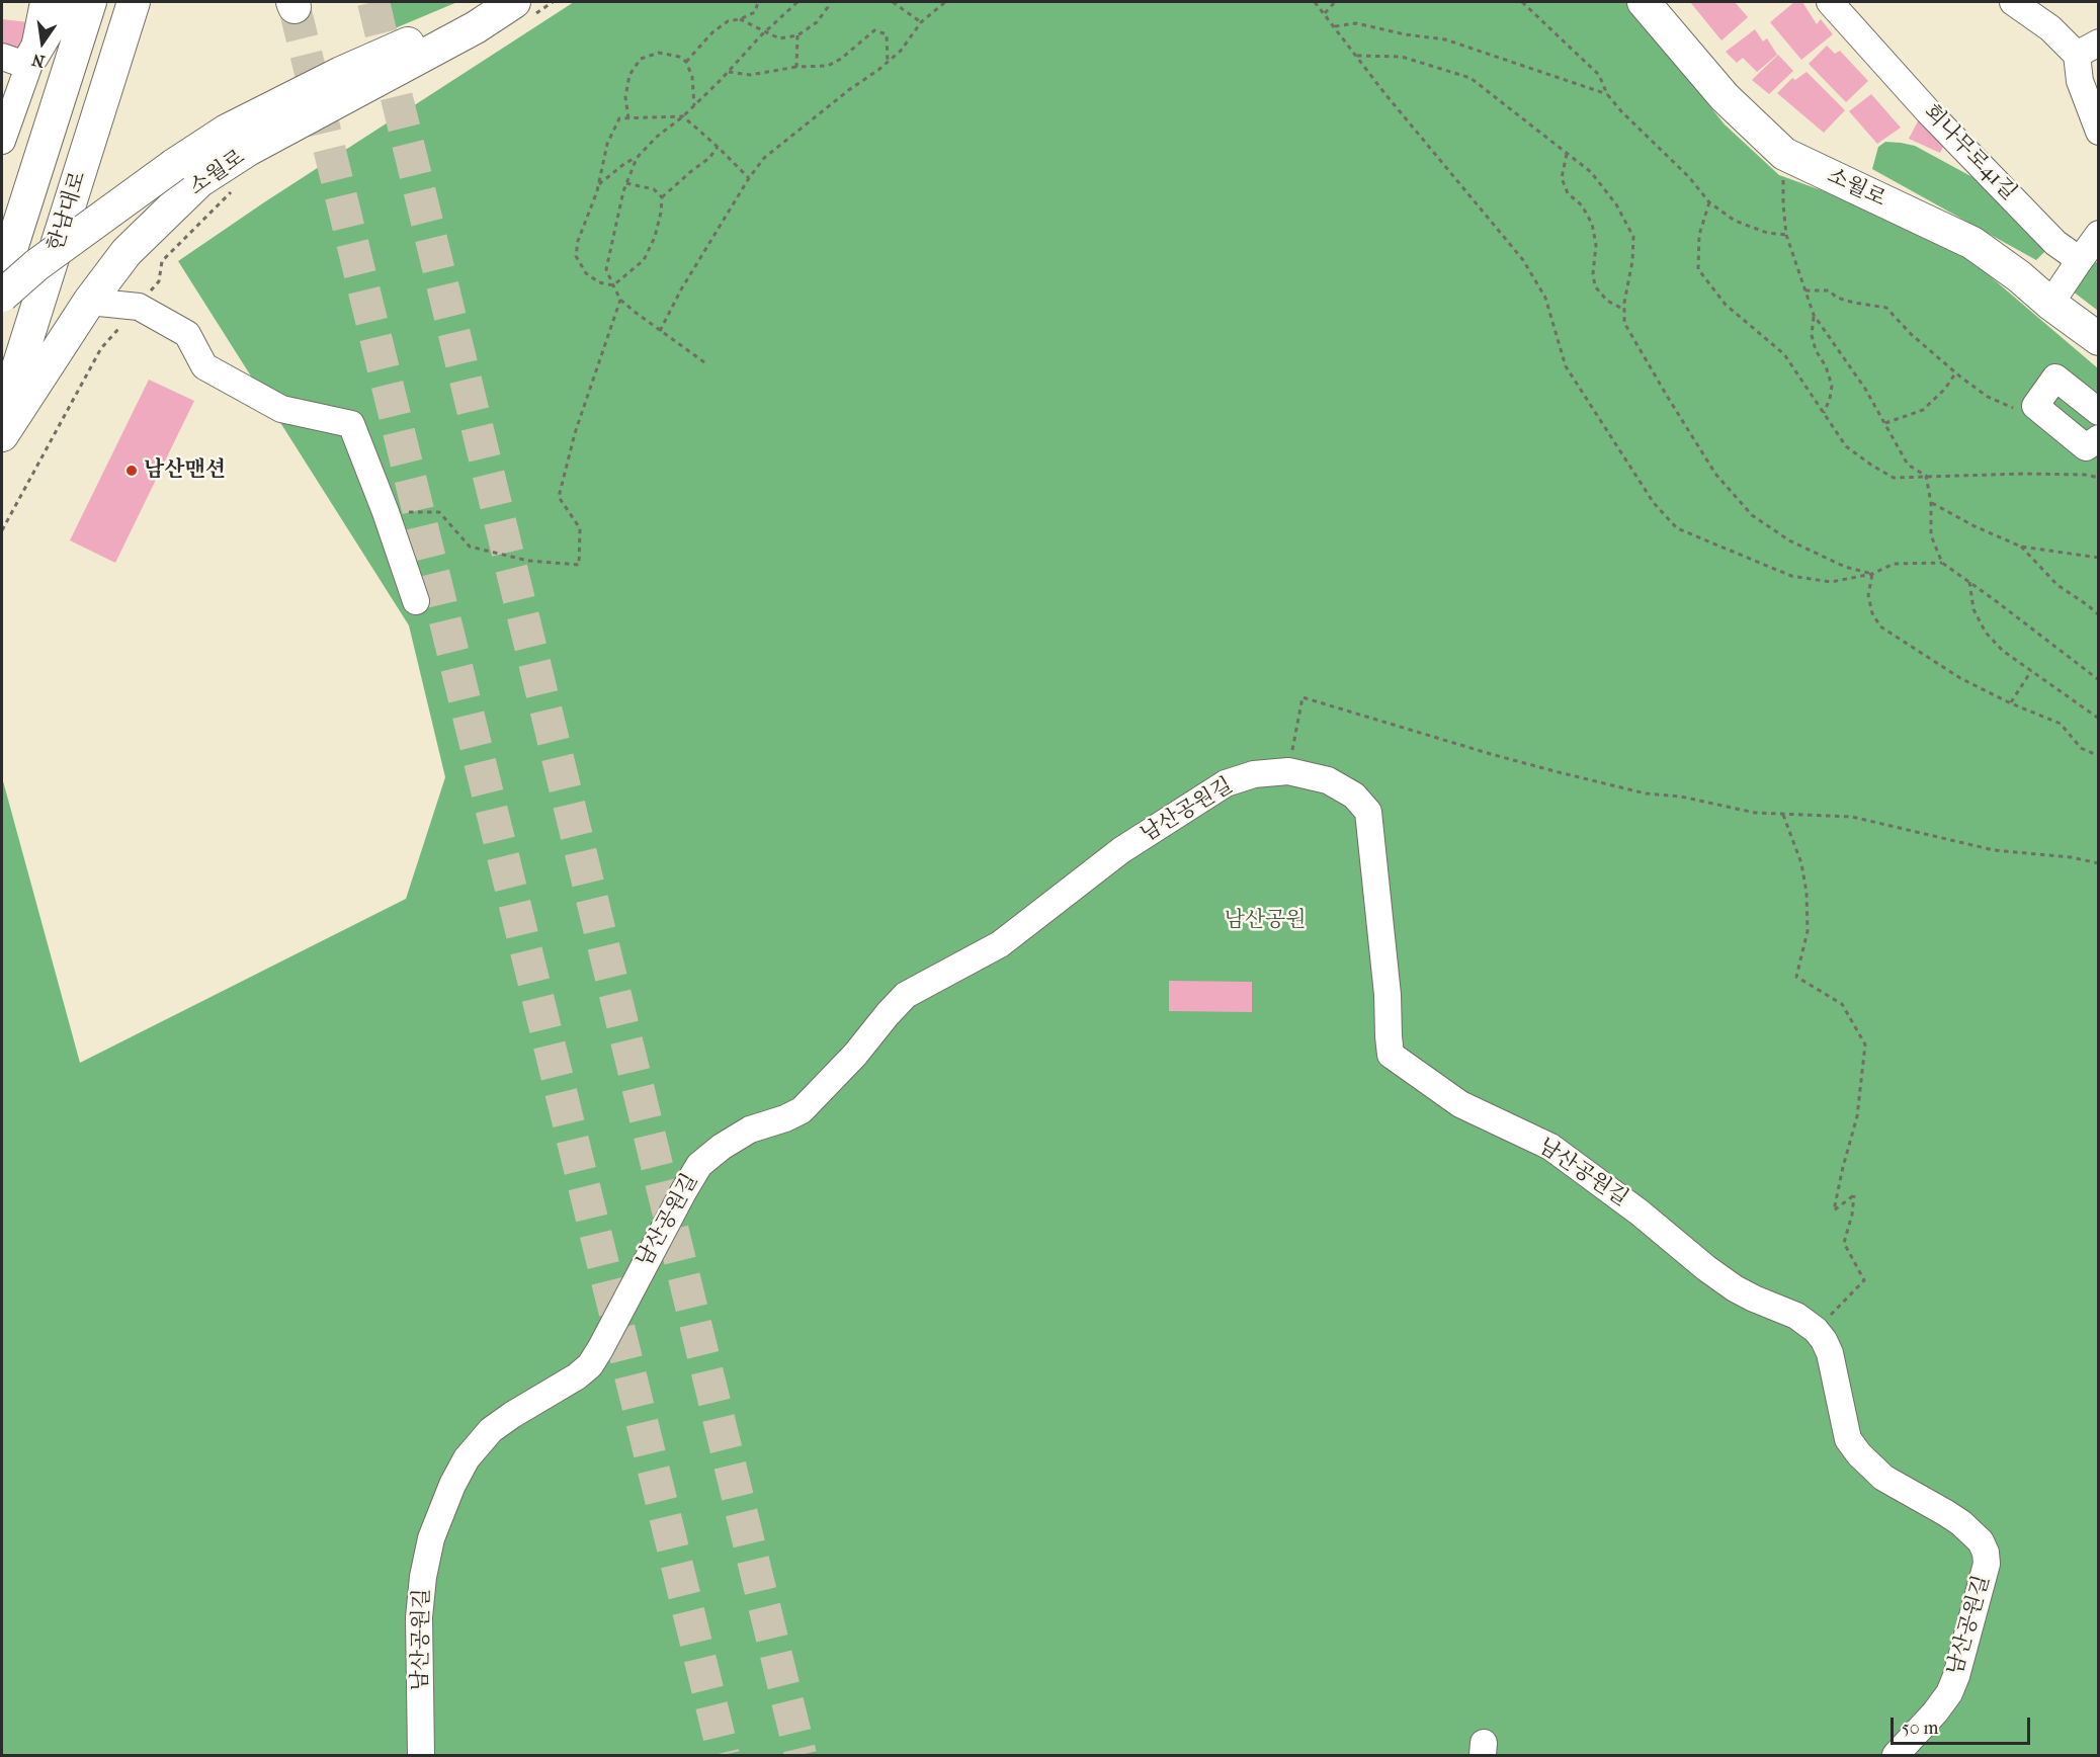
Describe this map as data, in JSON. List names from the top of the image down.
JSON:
{
  "streets": {
    "main road": ["소월로", "한남대로"],
    "street": ["회나무로41길", "남산공원길"]
  },
  "parks": ["남산공원"],
  "places": ["남산맨션"],
  "scale_bar": "50 m",
  "north": "bottom"
}
